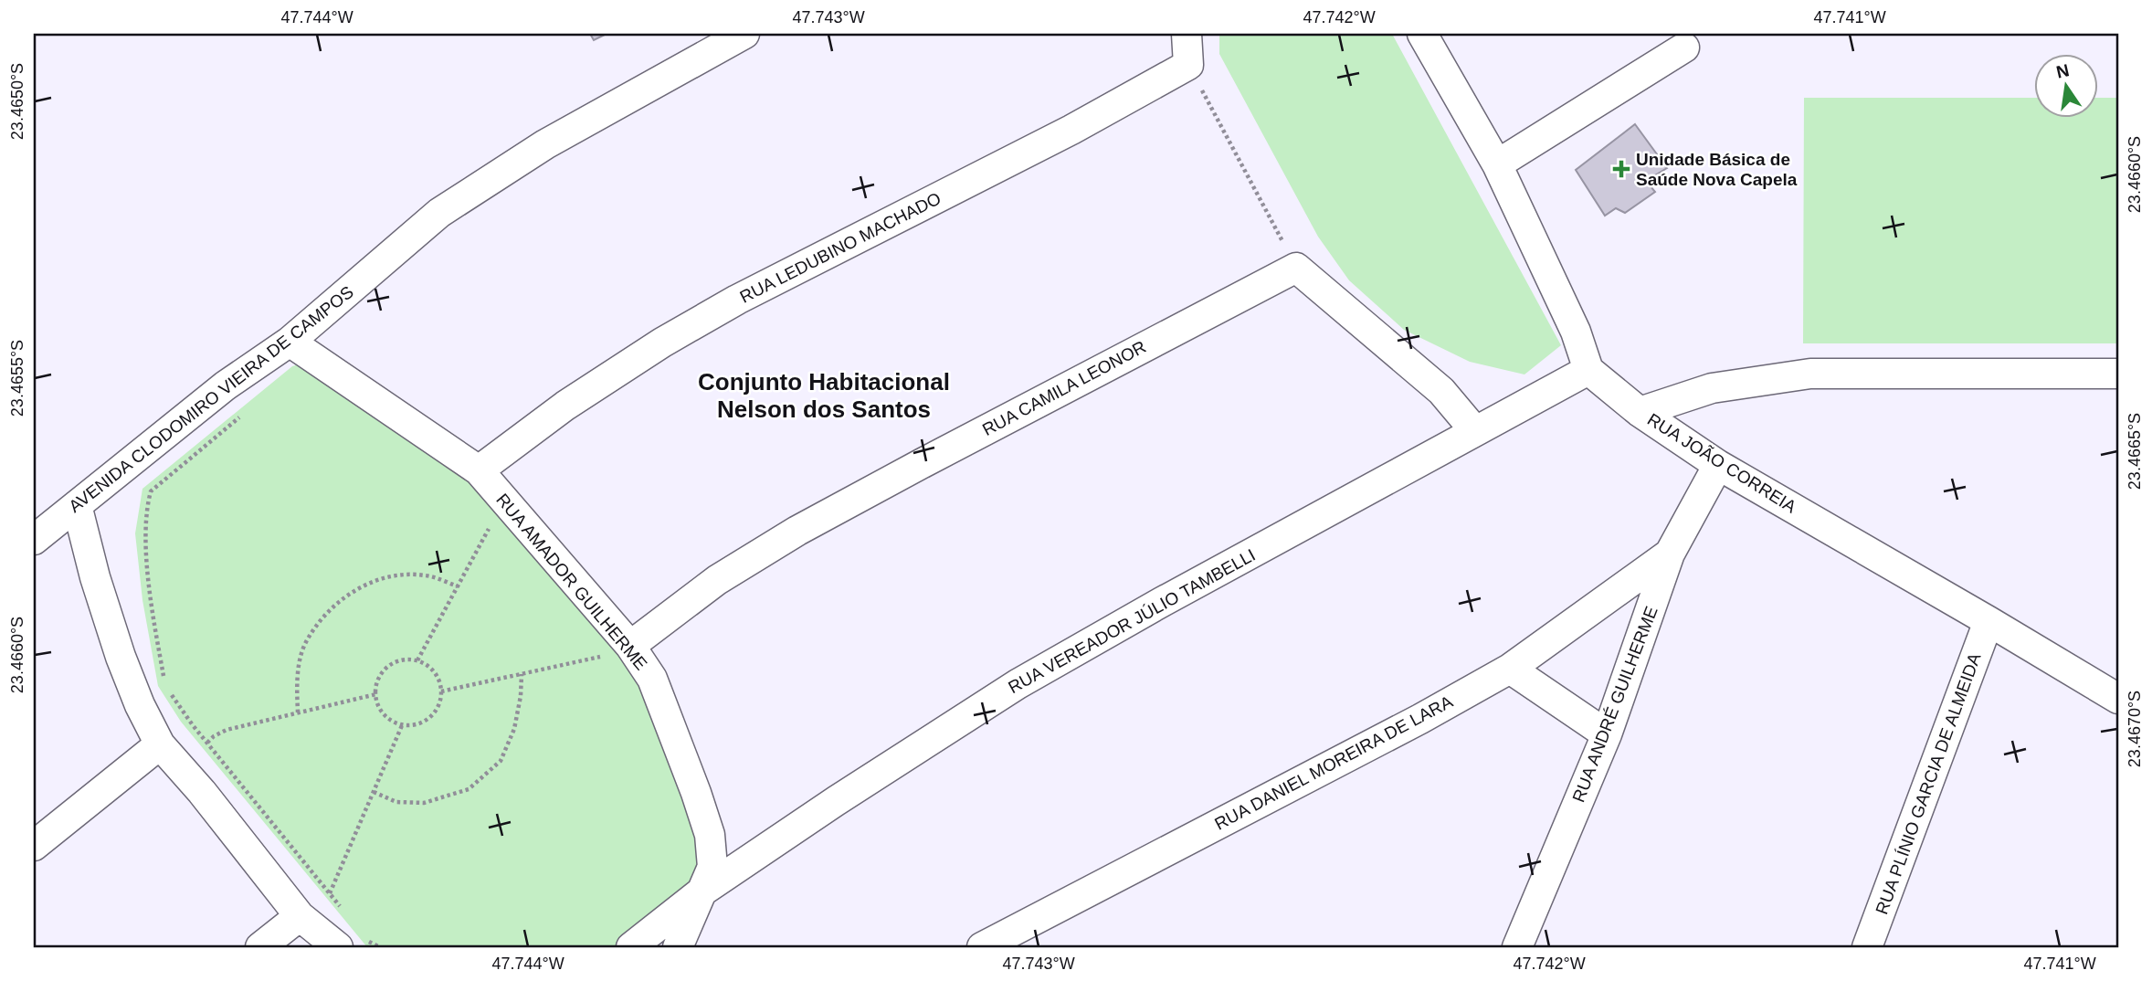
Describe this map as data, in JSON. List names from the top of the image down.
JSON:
{
  "streets": {
    "street": [
      "RUA LEDUBINO MACHADO",
      "RUA CAMILA LEONOR",
      "AVENIDA CLODOMIRO VIEIRA DE CAMPOS",
      "RUA JOÃO CORREIA",
      "RUA AMADOR GUILHERME",
      "RUA VEREADOR JÚLIO TAMBELLI",
      "RUA ANDRÉ GUILHERME",
      "RUA DANIEL MOREIRA DE LARA",
      "RUA PLÍNIO GARCIA DE ALMEIDA"
    ]
  },
  "crossings": [
    ["RUA LEDUBINO MACHADO", "RUA AMADOR GUILHERME"],
    ["RUA CAMILA LEONOR", "RUA AMADOR GUILHERME"],
    ["AVENIDA CLODOMIRO VIEIRA DE CAMPOS", "RUA AMADOR GUILHERME"],
    ["RUA JOÃO CORREIA", "RUA VEREADOR JÚLIO TAMBELLI"],
    ["RUA JOÃO CORREIA", "RUA ANDRÉ GUILHERME"],
    ["RUA JOÃO CORREIA", "RUA PLÍNIO GARCIA DE ALMEIDA"],
    ["RUA AMADOR GUILHERME", "RUA VEREADOR JÚLIO TAMBELLI"],
    ["RUA ANDRÉ GUILHERME", "RUA DANIEL MOREIRA DE LARA"]
  ],
  "districts": ["Conjunto Habitacional Nelson dos Santos"],
  "places": {
    "health": ["Unidade Básica de Saúde Nova Capela"]
  },
  "north": "top",
  "coordinates": [
    "47.744°W",
    "47.743°W",
    "47.742°W",
    "47.741°W",
    "23.4650°S",
    "23.4660°S",
    "23.4655°S",
    "23.4665°S",
    "23.4670°S"
  ]
}
